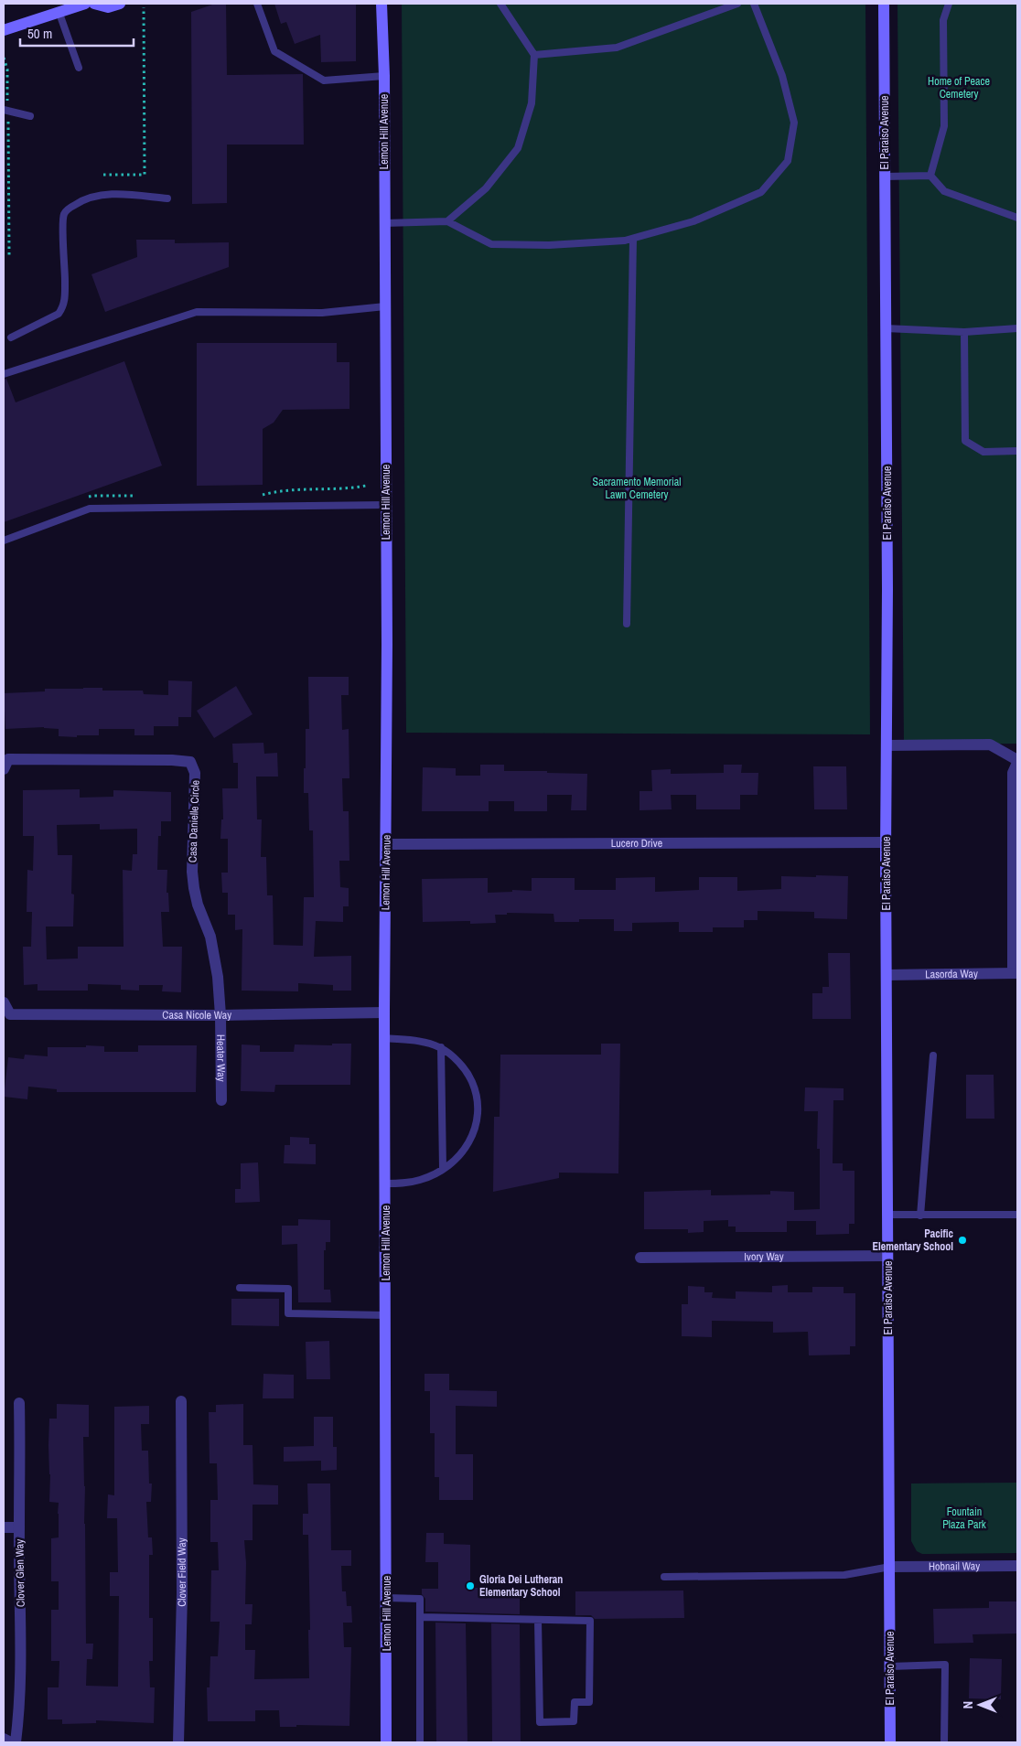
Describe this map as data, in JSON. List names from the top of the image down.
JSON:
{
  "streets": {
    "street": [
      "Lemon Hill Avenue",
      "El Paraiso Avenue",
      "Casa Danielle Circle",
      "Lucero Drive",
      "Lasorda Way",
      "Casa Nicole Way",
      "Heater Way",
      "Ivory Way",
      "Hobnail Way",
      "Clover Field Way",
      "Clover Glen Way"
    ]
  },
  "crossings": [
    ["Lemon Hill Avenue", "Lucero Drive"],
    ["Lemon Hill Avenue", "Casa Nicole Way"],
    ["El Paraiso Avenue", "Lucero Drive"],
    ["El Paraiso Avenue", "Lasorda Way"],
    ["El Paraiso Avenue", "Ivory Way"],
    ["El Paraiso Avenue", "Hobnail Way"],
    ["Casa Danielle Circle", "Casa Nicole Way"],
    ["Casa Danielle Circle", "Heater Way"],
    ["Casa Nicole Way", "Heater Way"]
  ],
  "parks": ["Home of Peace Cemetery", "Sacramento Memorial Lawn Cemetery", "Fountain Plaza Park"],
  "places": ["Pacific Elementary School", "Gloria Dei Lutheran Elementary School"],
  "scale_bar": "50 m",
  "north": "left"
}
